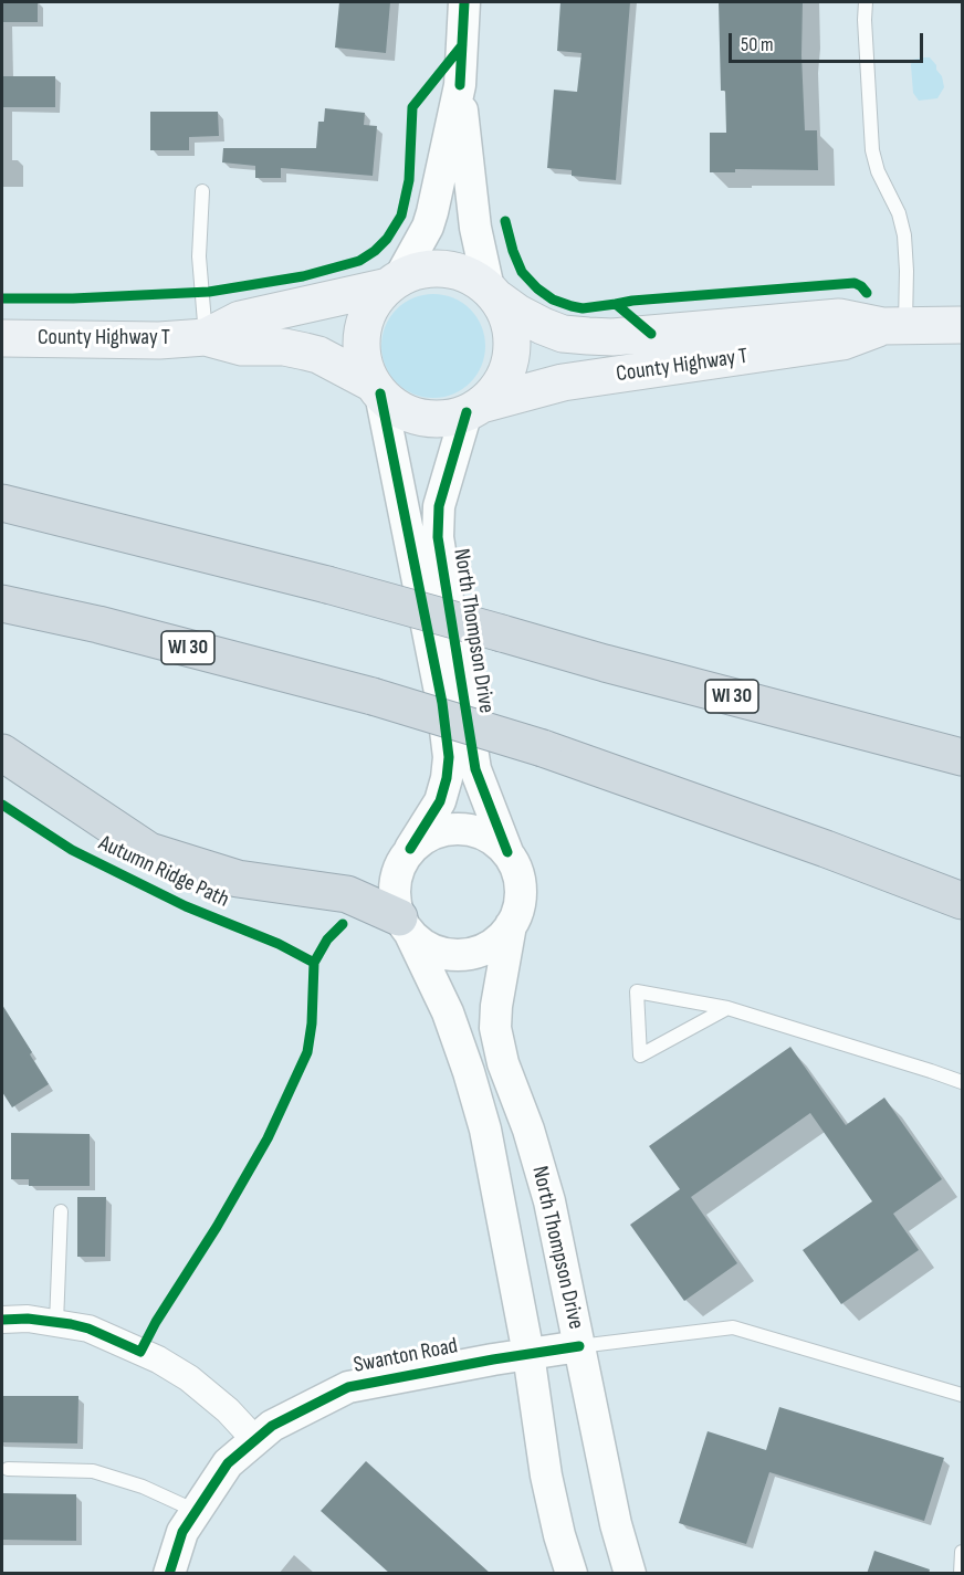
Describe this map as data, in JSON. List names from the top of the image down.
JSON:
{
  "streets": {
    "highway": ["WI 30"],
    "main road": ["County Highway T"],
    "street": ["North Thompson Drive", "Swanton Road"],
    "cycle path": ["Autumn Ridge Path"]
  },
  "crossings": [
    ["County Highway T", "North Thompson Drive"],
    ["North Thompson Drive", "Swanton Road"]
  ],
  "scale_bar": "50 m"
}
